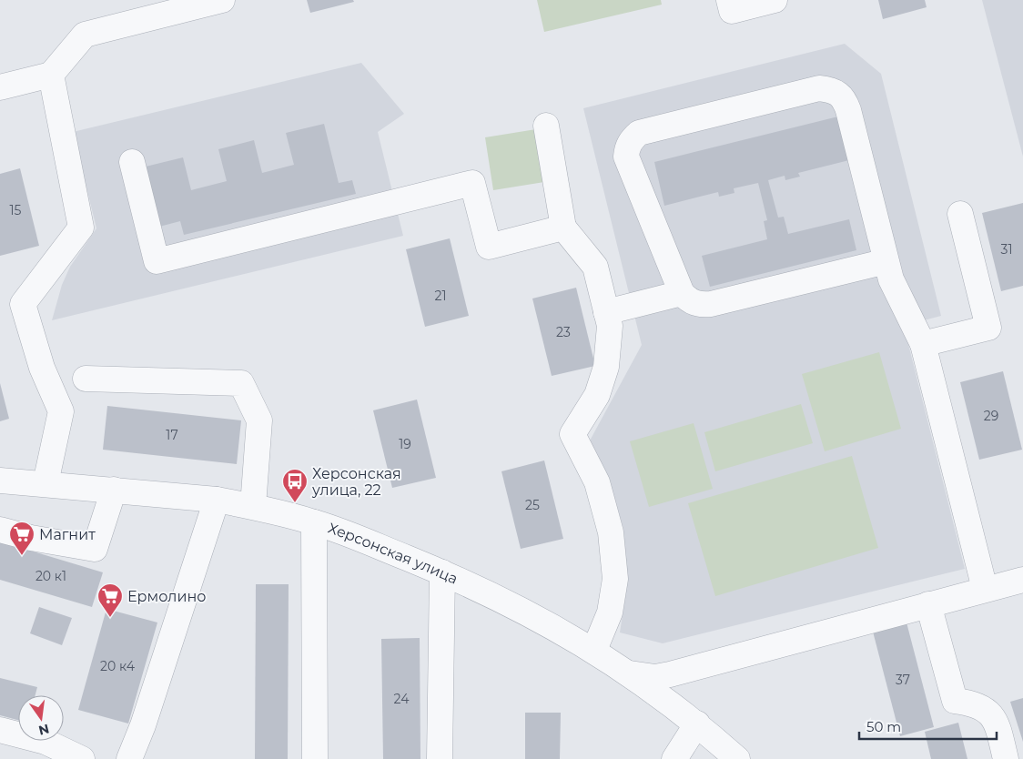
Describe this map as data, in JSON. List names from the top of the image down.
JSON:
{
  "streets": {
    "street": ["Херсонская улица"]
  },
  "places": {
    "bus stop": ["Херсонская улица, 22"],
    "supermarket": ["Магнит", "Ермолино"]
  },
  "house_numbers": [
    "15",
    "31",
    "21",
    "23",
    "29",
    "17",
    "19",
    "25",
    "20 к1",
    "20 к4",
    "37",
    "24"
  ],
  "scale_bar": "50 m",
  "north": "bottom"
}
